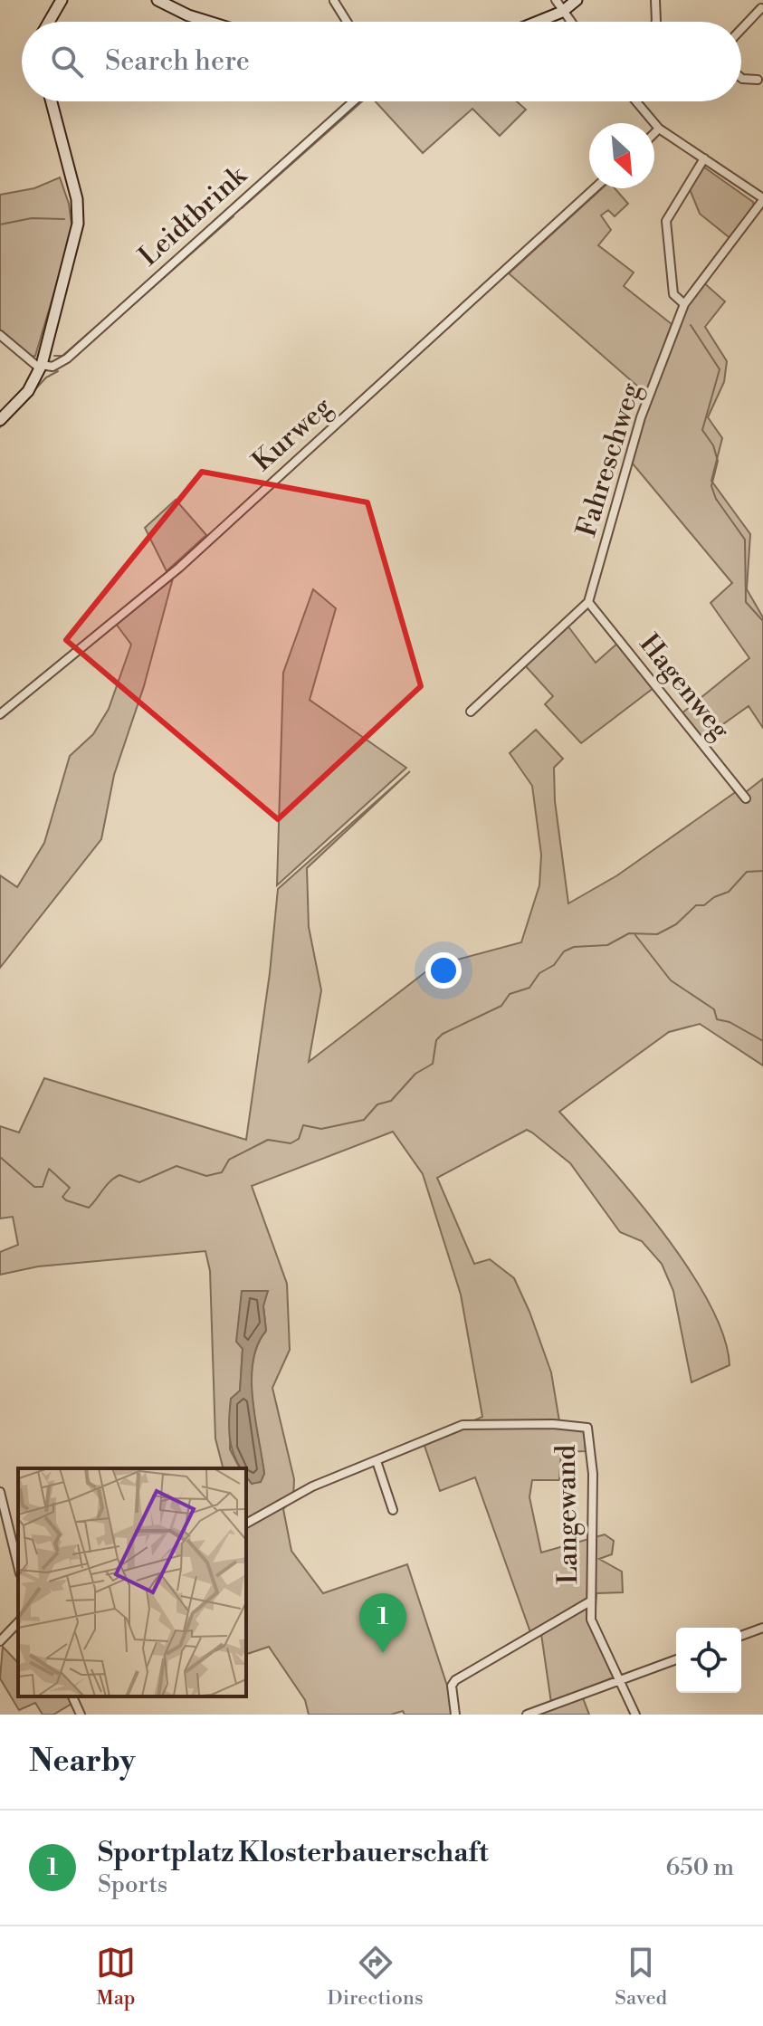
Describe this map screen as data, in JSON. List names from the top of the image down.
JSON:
{
  "streets": {
    "street": [
      "Leidtbrink",
      "Kurweg",
      "Fahreschweg",
      "Hagenweg",
      "Langewand"
    ]
  },
  "crossings": [
    ["Fahreschweg", "Hagenweg"]
  ],
  "north": "bottom right",
  "page": {
    "search": "Search here",
    "pins": "1",
    "heading": "Nearby",
    "list": [
      {
        "mark": "1",
        "name": "Sportplatz Klosterbauerschaft",
        "note": "Sports",
        "value": "650 m"
      }
    ],
    "nav": ["Map", "Directions", "Saved"]
  }
}
